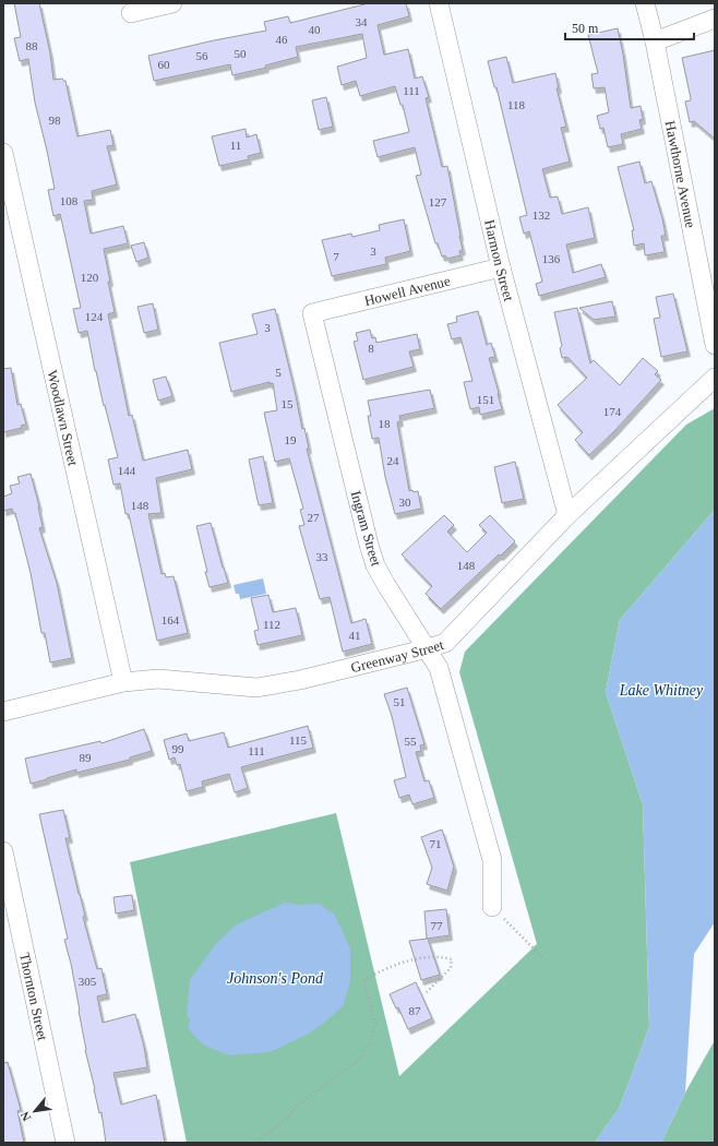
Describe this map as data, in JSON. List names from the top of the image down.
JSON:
{
  "streets": {
    "street": [
      "Hawthorne Avenue",
      "Harmon Street",
      "Howell Avenue",
      "Woodlawn Street",
      "Ingram Street",
      "Greenway Street",
      "Thornton Street"
    ]
  },
  "crossings": [
    ["Harmon Street", "Howell Avenue"],
    ["Harmon Street", "Greenway Street"],
    ["Howell Avenue", "Ingram Street"],
    ["Woodlawn Street", "Greenway Street"],
    ["Ingram Street", "Greenway Street"]
  ],
  "water": ["Lake Whitney", "Johnson's Pond"],
  "house_numbers": [
    "34",
    "40",
    "46",
    "88",
    "50",
    "56",
    "60",
    "111",
    "118",
    "98",
    "11",
    "108",
    "127",
    "132",
    "3",
    "7",
    "136",
    "120",
    "124",
    "3",
    "8",
    "5",
    "151",
    "15",
    "174",
    "18",
    "19",
    "24",
    "144",
    "30",
    "148",
    "27",
    "33",
    "148",
    "164",
    "112",
    "41",
    "51",
    "115",
    "55",
    "99",
    "111",
    "89",
    "71",
    "77",
    "305",
    "87"
  ],
  "scale_bar": "50 m",
  "north": "bottom left"
}
